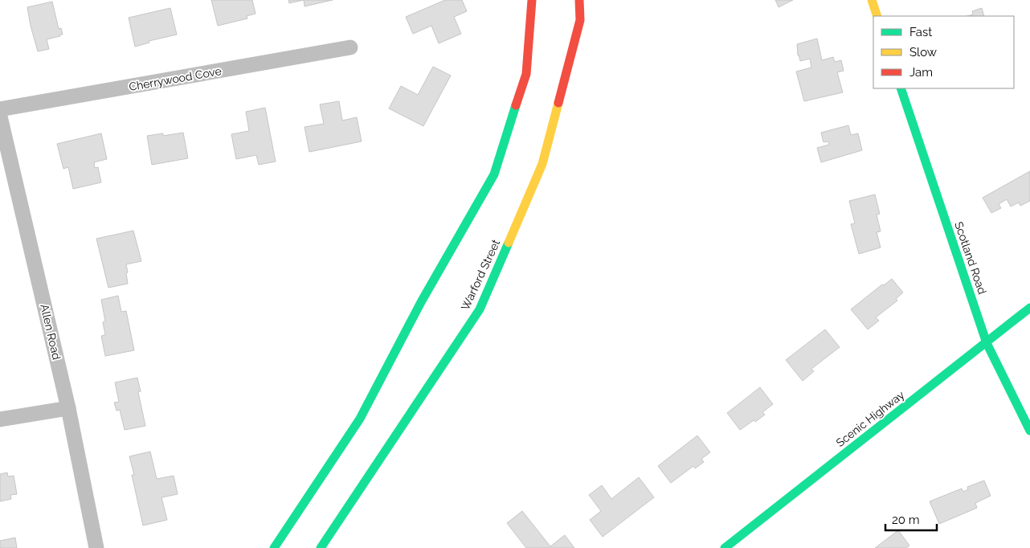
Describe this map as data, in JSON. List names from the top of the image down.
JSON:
{
  "streets": {
    "main road": ["Scotland Road", "Warford Street", "Scenic Highway"],
    "street": ["Cherrywood Cove", "Allen Road"]
  },
  "crossings": [
    ["Scotland Road", "Scenic Highway"]
  ],
  "legend": ["Fast", "Slow", "Jam"],
  "scale_bar": "20 m"
}
